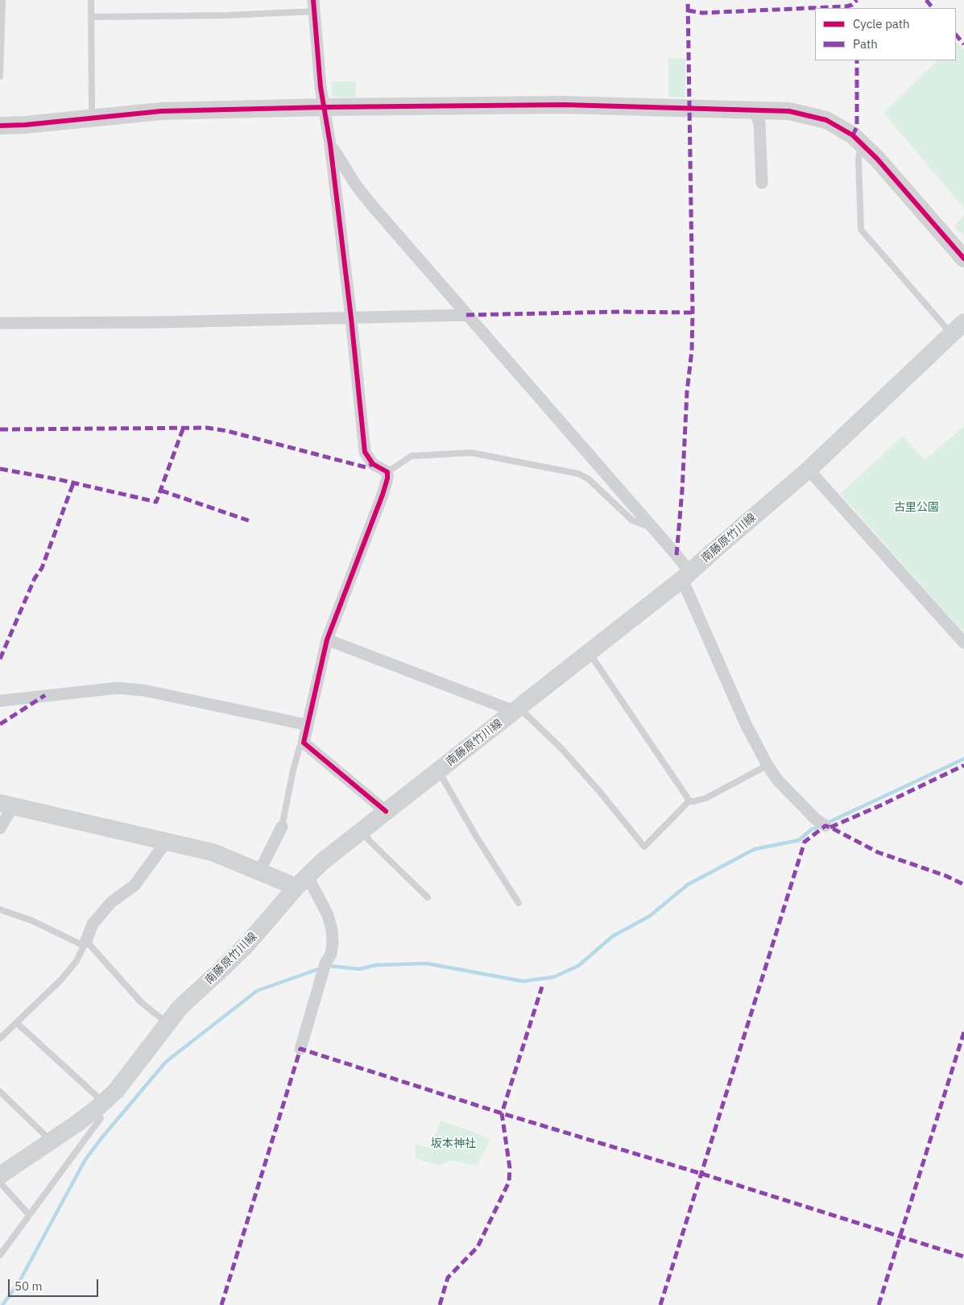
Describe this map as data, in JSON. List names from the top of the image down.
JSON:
{
  "streets": {
    "street": ["南藤原竹川線"]
  },
  "parks": ["古里公園", "坂本神社"],
  "legend": ["Cycle path", "Path"],
  "scale_bar": "50 m"
}
